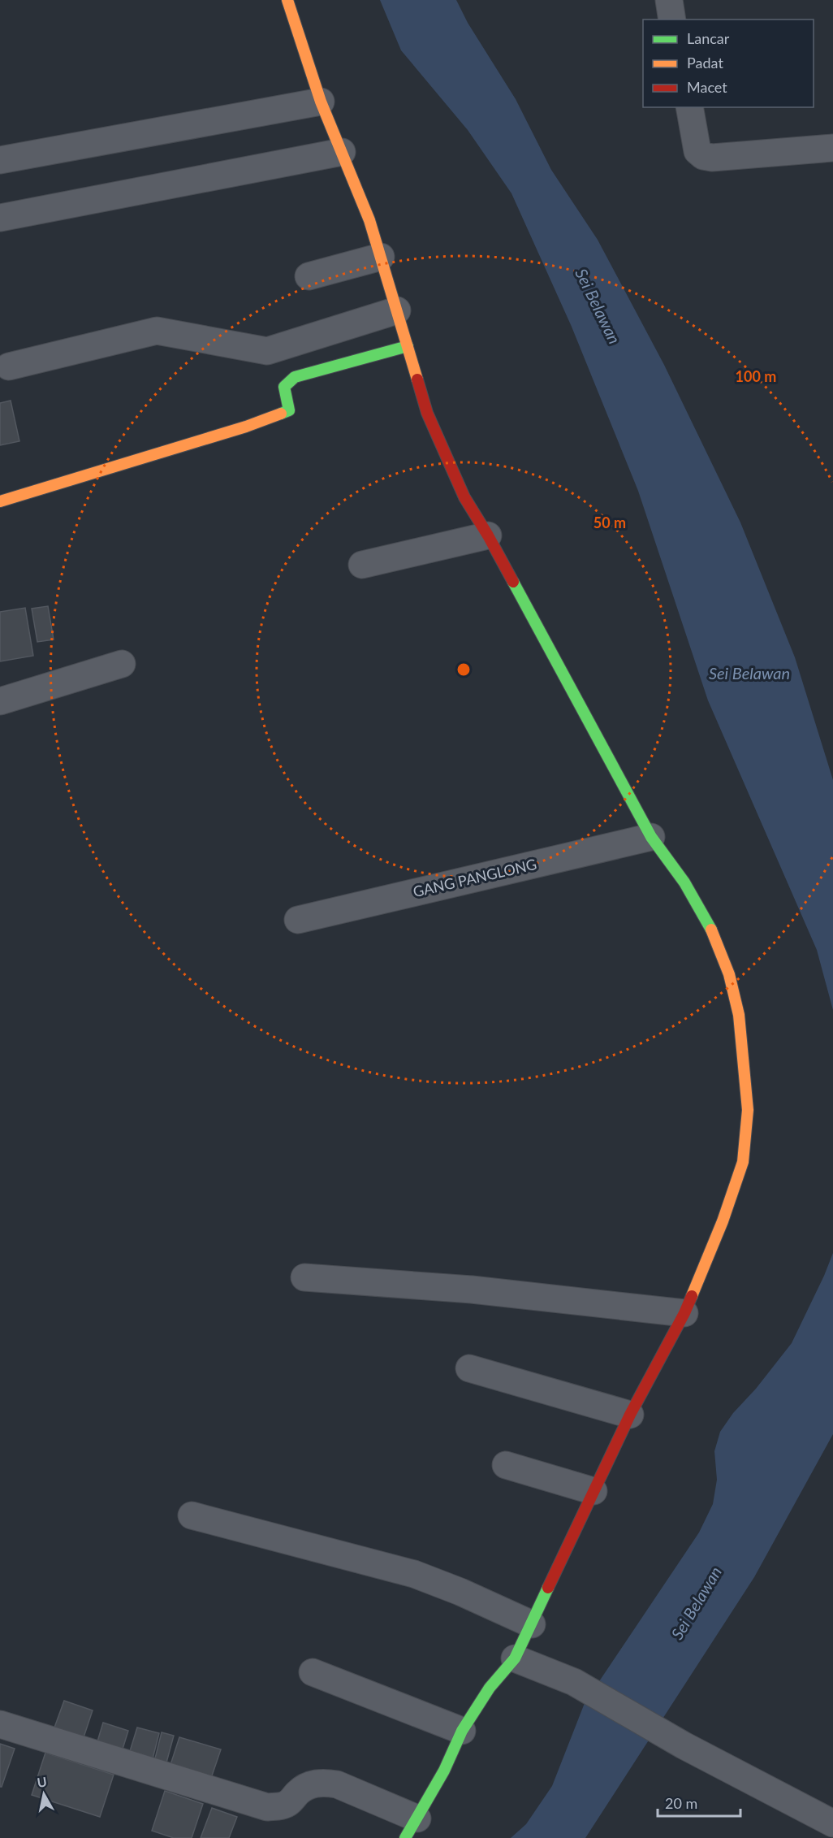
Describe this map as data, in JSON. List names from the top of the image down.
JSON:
{
  "streets": {
    "street": ["GANG PANGLONG"]
  },
  "water": ["Sei Belawan"],
  "legend": ["Lancar", "Padat", "Macet"],
  "scale_bar": "20 m",
  "north": "top",
  "rings": ["100 m", "50 m"]
}
